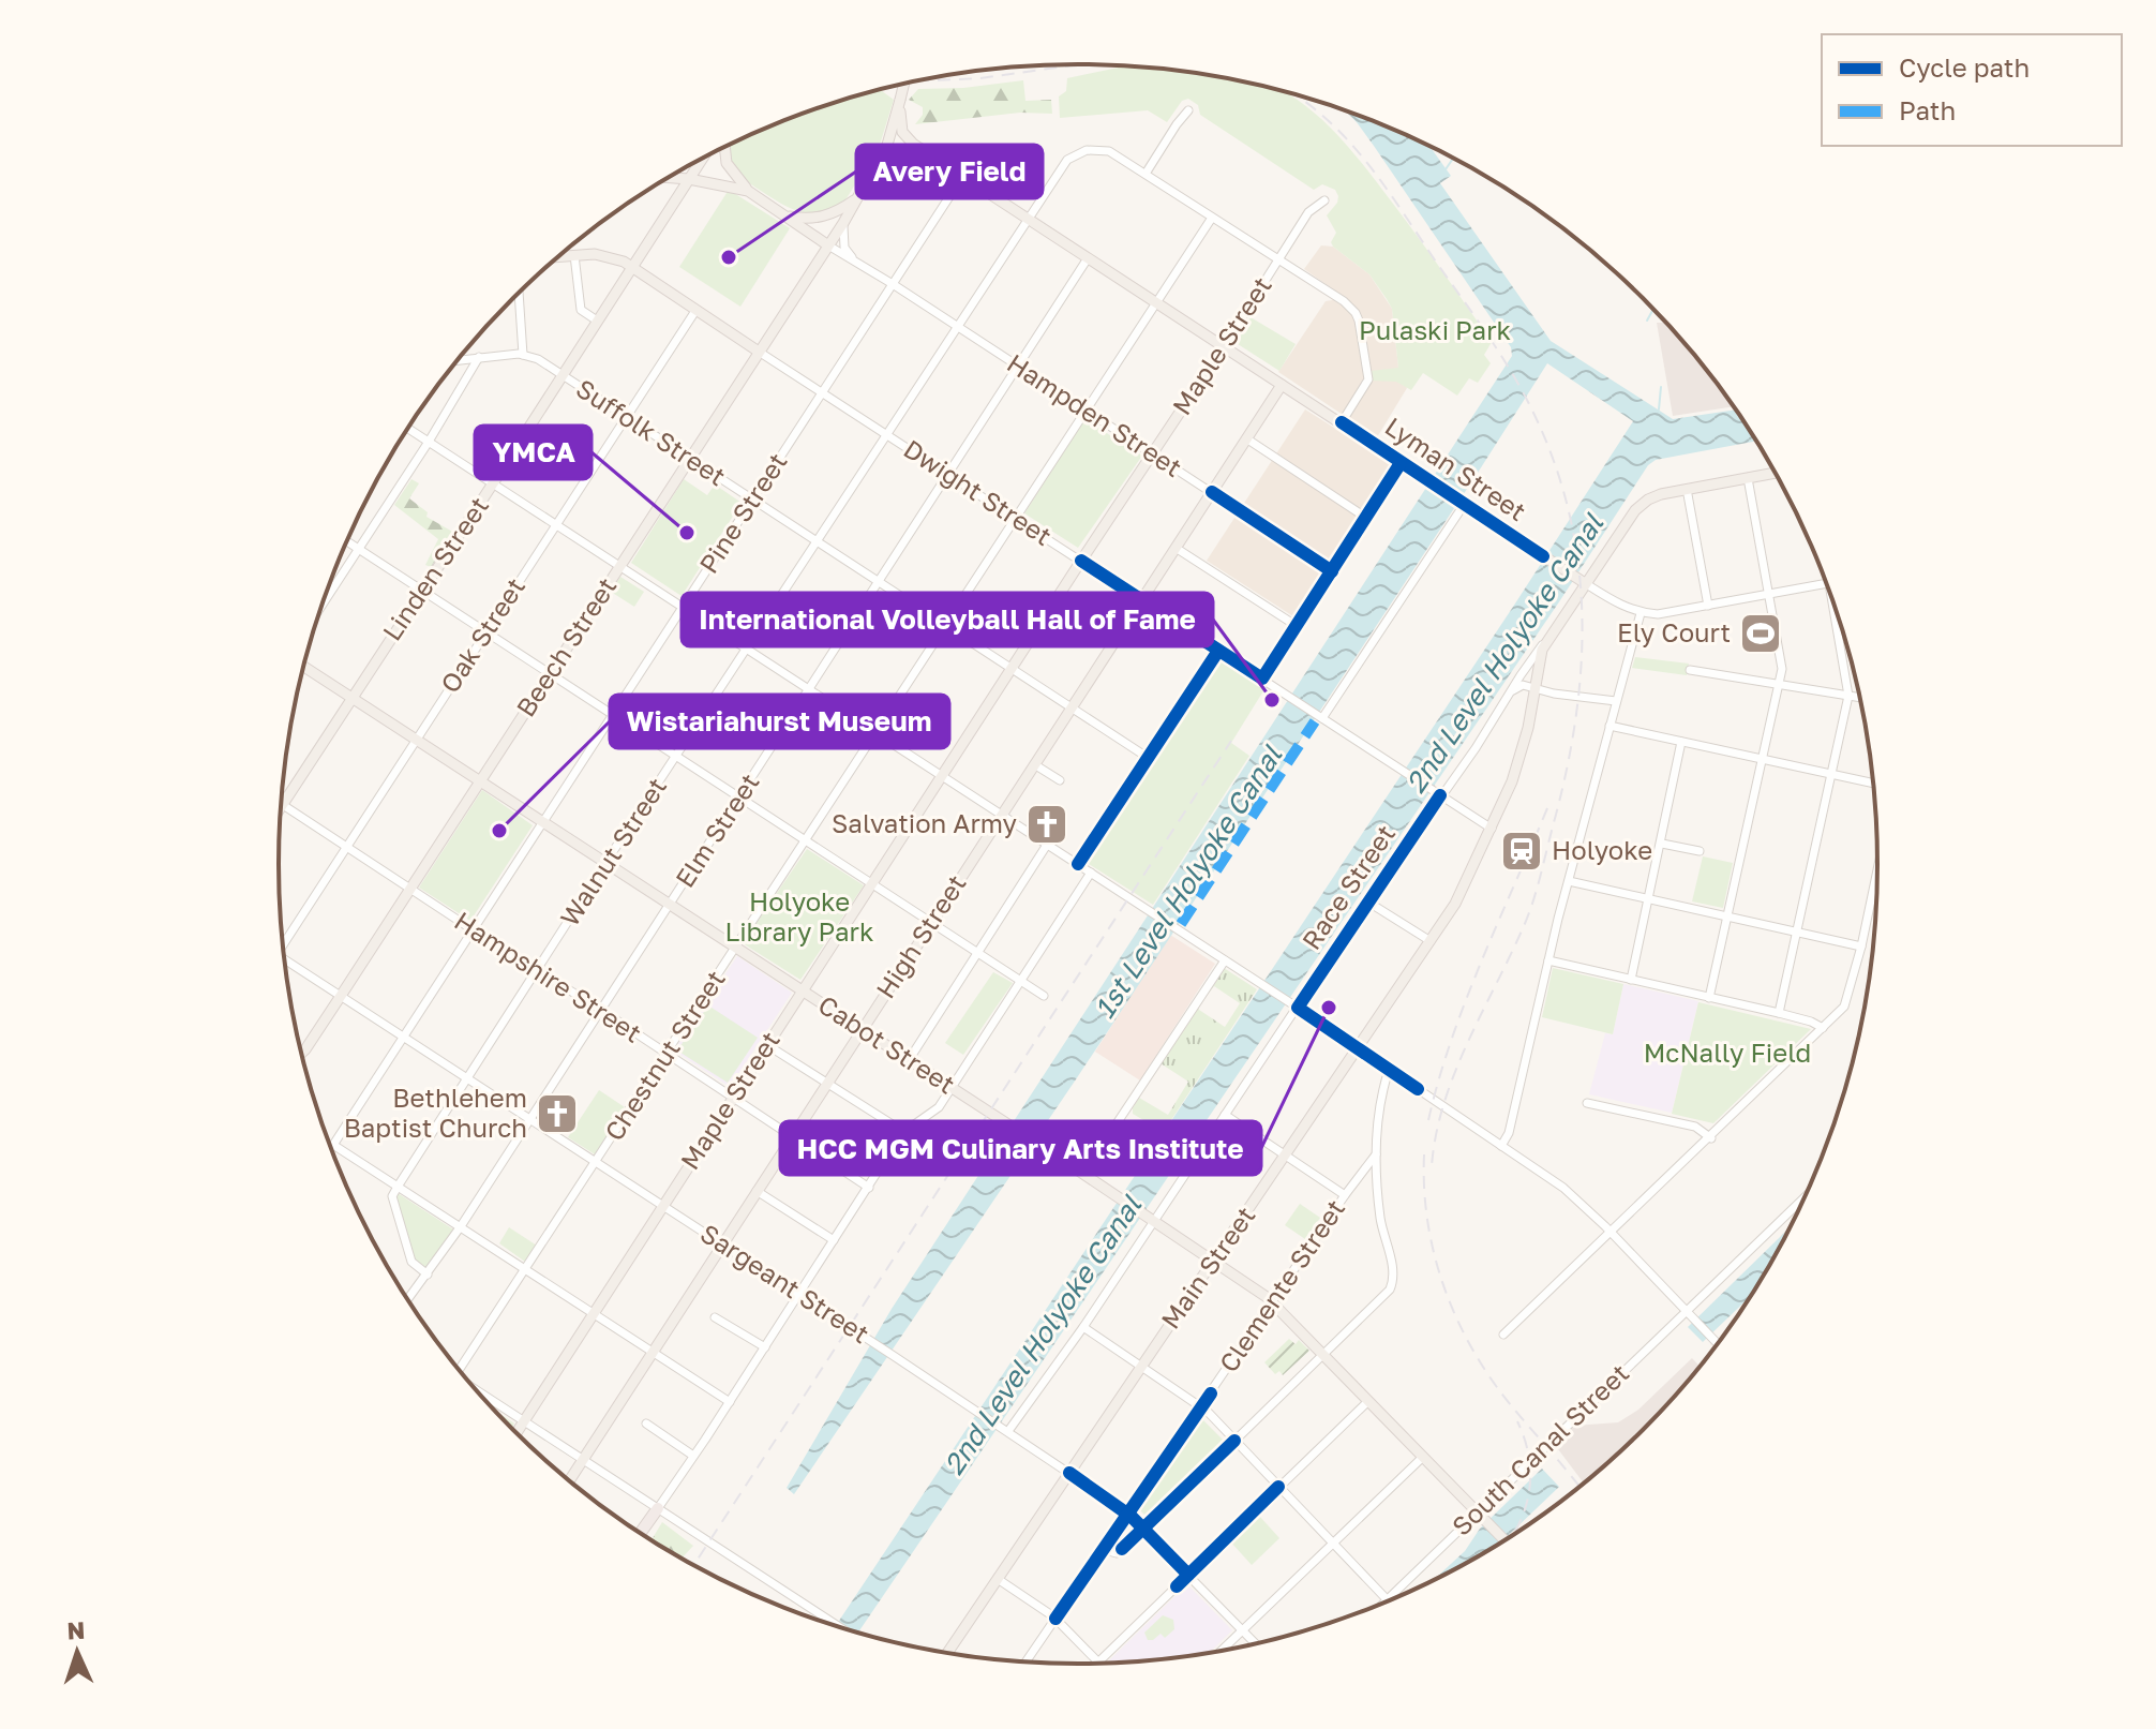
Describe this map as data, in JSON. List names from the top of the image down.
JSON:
{
  "streets": {
    "main road": [
      "Maple Street",
      "Hampden Street",
      "Lyman Street",
      "Dwight Street",
      "Linden Street",
      "Beech Street",
      "High Street",
      "Cabot Street",
      "Main Street"
    ],
    "street": [
      "Suffolk Street",
      "Pine Street",
      "Oak Street",
      "Elm Street",
      "Walnut Street",
      "Race Street",
      "Hampshire Street",
      "Chestnut Street",
      "Sargeant Street",
      "Clemente Street",
      "South Canal Street"
    ]
  },
  "crossings": [
    ["Maple Street", "Hampden Street"],
    ["Maple Street", "Suffolk Street"],
    ["Maple Street", "Lyman Street"],
    ["Maple Street", "Dwight Street"],
    ["Maple Street", "Walnut Street"],
    ["Maple Street", "Hampshire Street"],
    ["Maple Street", "Cabot Street"],
    ["Maple Street", "Sargeant Street"],
    ["Hampden Street", "Pine Street"],
    ["Hampden Street", "Linden Street"],
    ["Hampden Street", "Beech Street"],
    ["Hampden Street", "Elm Street"],
    ["Hampden Street", "Walnut Street"],
    ["Hampden Street", "High Street"],
    ["Hampden Street", "Chestnut Street"],
    ["Suffolk Street", "Pine Street"],
    ["Suffolk Street", "Linden Street"],
    ["Suffolk Street", "Oak Street"],
    ["Suffolk Street", "Beech Street"],
    ["Suffolk Street", "Elm Street"],
    ["Suffolk Street", "Walnut Street"],
    ["Suffolk Street", "High Street"],
    ["Suffolk Street", "Chestnut Street"],
    ["Lyman Street", "Pine Street"],
    ["Lyman Street", "Elm Street"],
    ["Lyman Street", "Walnut Street"],
    ["Lyman Street", "High Street"],
    ["Lyman Street", "Chestnut Street"],
    ["Lyman Street", "Main Street"],
    ["Dwight Street", "Pine Street"],
    ["Dwight Street", "Linden Street"],
    ["Dwight Street", "Oak Street"],
    ["Dwight Street", "Beech Street"],
    ["Dwight Street", "Elm Street"],
    ["Dwight Street", "Walnut Street"],
    ["Dwight Street", "Race Street"],
    ["Dwight Street", "High Street"],
    ["Dwight Street", "Chestnut Street"],
    ["Dwight Street", "Main Street"],
    ["Pine Street", "Hampshire Street"],
    ["Pine Street", "Cabot Street"],
    ["Pine Street", "Sargeant Street"],
    ["Linden Street", "Hampshire Street"],
    ["Linden Street", "Cabot Street"],
    ["Oak Street", "Hampshire Street"],
    ["Oak Street", "Cabot Street"],
    ["Beech Street", "Hampshire Street"],
    ["Beech Street", "Cabot Street"],
    ["Beech Street", "Sargeant Street"],
    ["Elm Street", "Hampshire Street"],
    ["Elm Street", "Cabot Street"],
    ["Elm Street", "Sargeant Street"],
    ["Walnut Street", "Hampshire Street"],
    ["Walnut Street", "Cabot Street"],
    ["Walnut Street", "Chestnut Street"],
    ["Walnut Street", "Sargeant Street"],
    ["Race Street", "Cabot Street"],
    ["Race Street", "Main Street"],
    ["Race Street", "Sargeant Street"],
    ["High Street", "Hampshire Street"],
    ["High Street", "Cabot Street"],
    ["High Street", "Sargeant Street"],
    ["Hampshire Street", "Chestnut Street"],
    ["Cabot Street", "Chestnut Street"],
    ["Cabot Street", "Main Street"],
    ["Cabot Street", "Clemente Street"],
    ["Cabot Street", "South Canal Street"],
    ["Chestnut Street", "Sargeant Street"],
    ["Main Street", "Sargeant Street"],
    ["Sargeant Street", "Clemente Street"]
  ],
  "water": ["2nd Level Holyoke Canal", "1st Level Holyoke Canal"],
  "parks": ["Pulaski Park", "Holyoke Library Park", "McNally Field"],
  "places": {
    "other": [
      "Avery Field",
      "YMCA",
      "International Volleyball Hall of Fame",
      "Wistariahurst Museum",
      "HCC MGM Culinary Arts Institute"
    ],
    "sports": ["Ely Court"],
    "church": ["Salvation Army", "Bethlehem Baptist Church"],
    "station": ["Holyoke"]
  },
  "legend": ["Cycle path", "Path"],
  "north": "top"
}
